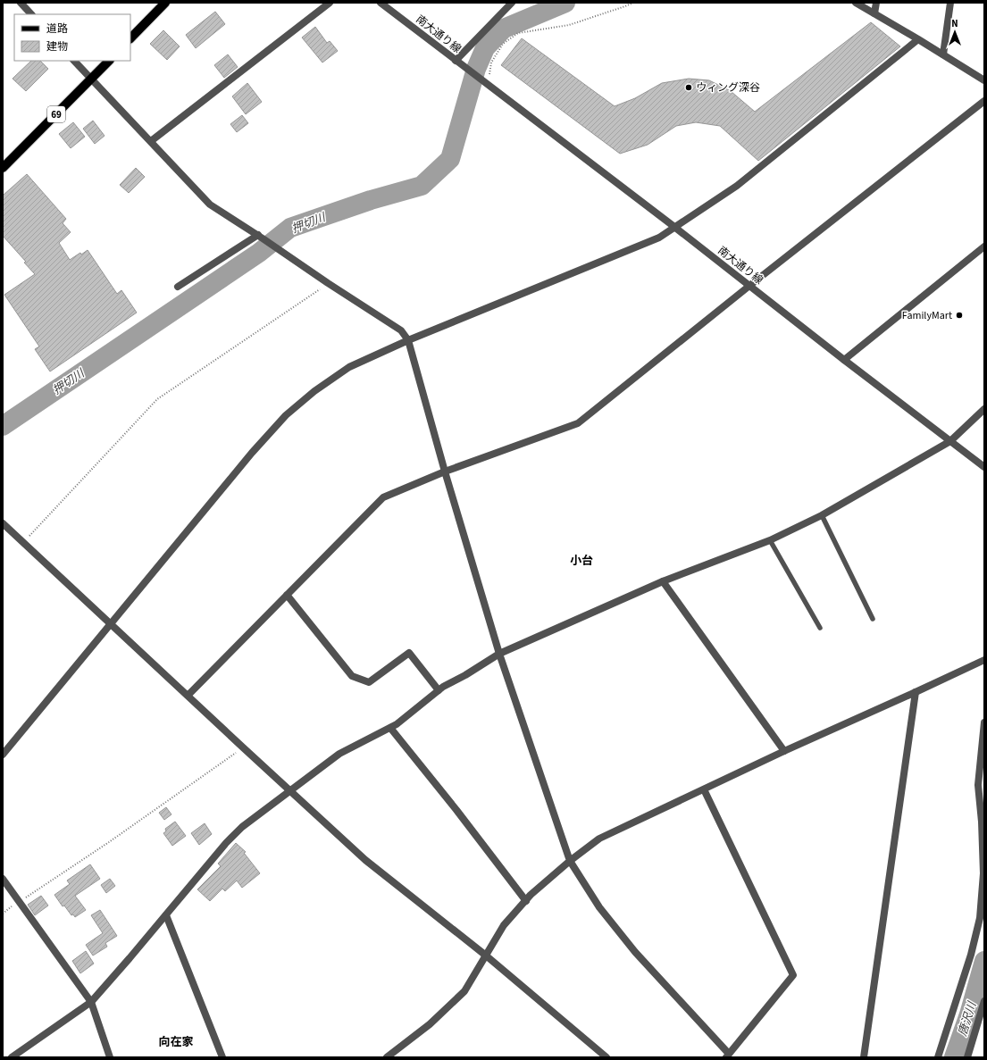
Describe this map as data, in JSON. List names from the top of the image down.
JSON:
{
  "streets": {
    "main road": ["69"],
    "street": ["南大通り線"]
  },
  "districts": ["小台", "向在家"],
  "water": ["押切川", "唐沢川"],
  "places": ["ウィング深谷", "FamilyMart"],
  "legend": ["道路", "建物"],
  "north": "top"
}
